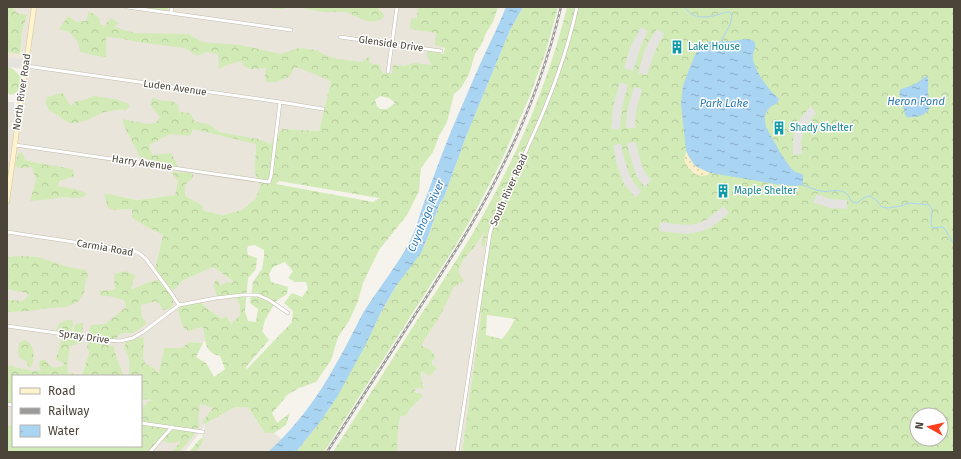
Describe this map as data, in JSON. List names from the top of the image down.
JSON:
{
  "streets": {
    "street": [
      "Glenside Drive",
      "Luden Avenue",
      "North River Road",
      "Harry Avenue",
      "South River Road",
      "Carmia Road",
      "Spray Drive"
    ]
  },
  "crossings": [
    ["Luden Avenue", "North River Road"],
    ["Luden Avenue", "Harry Avenue"],
    ["North River Road", "Harry Avenue"],
    ["Carmia Road", "Spray Drive"]
  ],
  "water": ["Heron Pond", "Park Lake", "Cuyahoga River"],
  "places": {
    "building": ["Lake House", "Shady Shelter", "Maple Shelter"]
  },
  "legend": ["Road", "Railway", "Water"],
  "north": "left"
}
